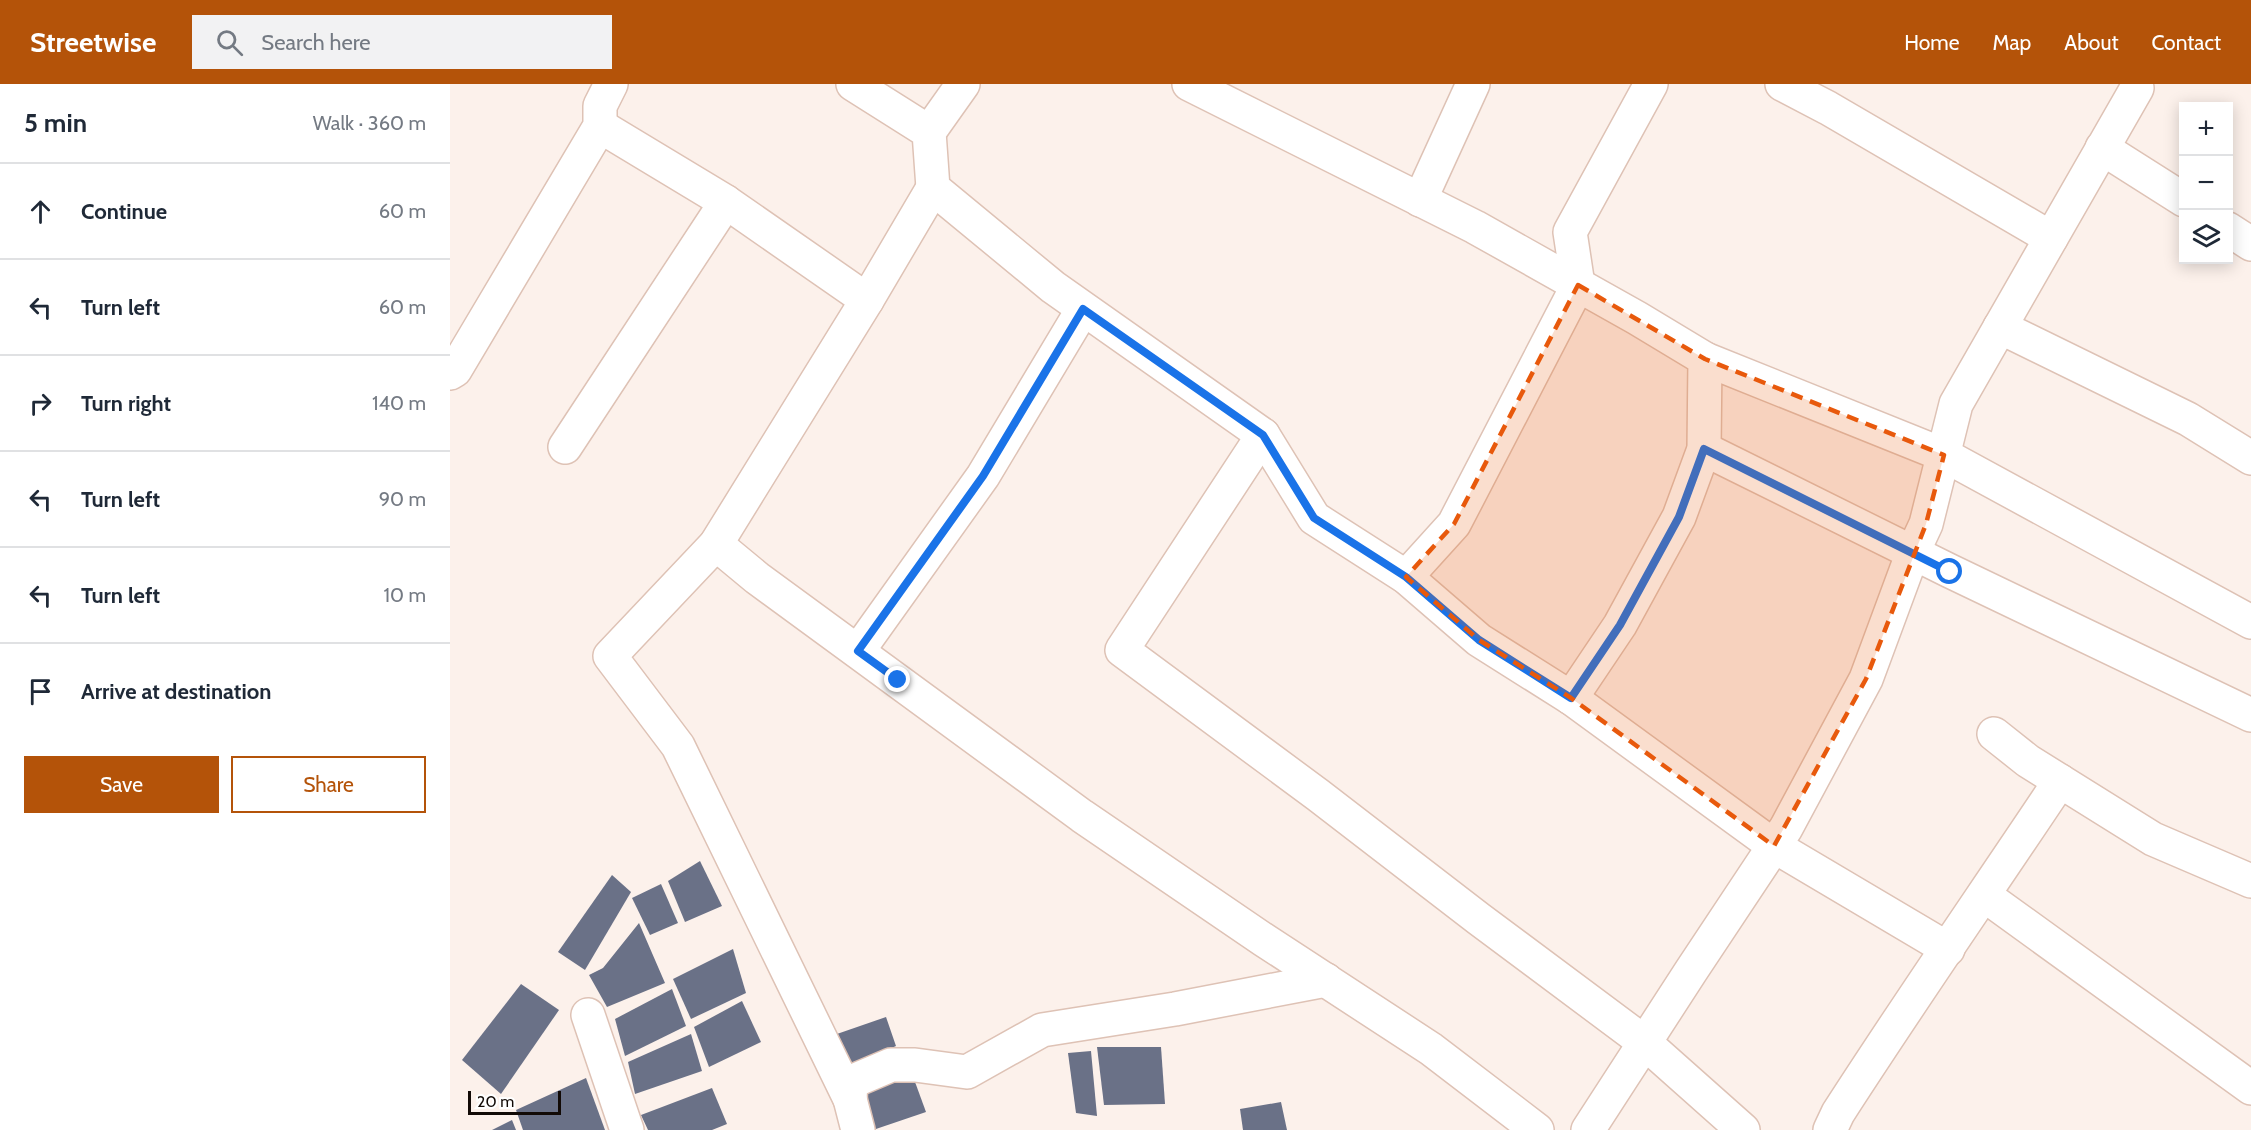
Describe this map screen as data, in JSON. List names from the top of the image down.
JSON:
{
  "scale_bar": "20 m",
  "page": {
    "header": "Streetwise",
    "search": "Search here",
    "nav": [
      "Home",
      "Map",
      "About",
      "Contact"
    ],
    "heading": ["5 min", "Walk · 360 m"],
    "map_buttons": ["+", "−"],
    "list": [
      ["Continue", "60 m"],
      ["Turn left", "60 m"],
      ["Turn right", "140 m"],
      ["Turn left", "90 m"],
      ["Turn left", "10 m"],
      "Arrive at destination"
    ],
    "buttons": ["Save", "Share"],
    "scale": "20 m"
  }
}
